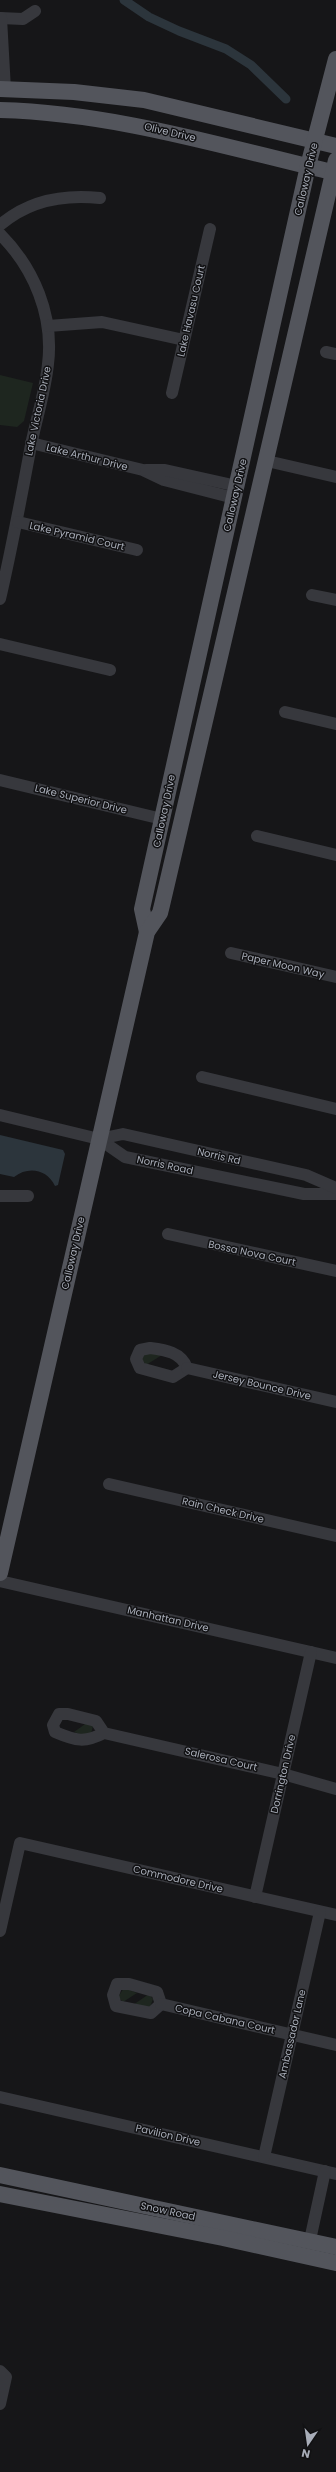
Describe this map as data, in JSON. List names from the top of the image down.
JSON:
{
  "streets": {
    "main road": ["Olive Drive", "Calloway Drive", "Snow Road"],
    "street": [
      "Lake Havasu Court",
      "Lake Victoria Drive",
      "Lake Arthur Drive",
      "Lake Pyramid Court",
      "Lake Superior Drive",
      "Paper Moon Way",
      "Norris Rd",
      "Norris Road",
      "Bossa Nova Court",
      "Jersey Bounce Drive",
      "Rain Check Drive",
      "Manhattan Drive",
      "Salerosa Court",
      "Dorrington Drive",
      "Commodore Drive",
      "Copa Cabana Court",
      "Ambassador Lane",
      "Pavilion Drive"
    ]
  },
  "crossings": [
    ["Olive Drive", "Calloway Drive"],
    ["Calloway Drive", "Lake Arthur Drive"],
    ["Calloway Drive", "Lake Superior Drive"],
    ["Calloway Drive", "Norris Rd"],
    ["Calloway Drive", "Norris Road"],
    ["Lake Victoria Drive", "Lake Arthur Drive"],
    ["Lake Victoria Drive", "Lake Pyramid Court"],
    ["Norris Rd", "Norris Road"],
    ["Manhattan Drive", "Dorrington Drive"],
    ["Salerosa Court", "Dorrington Drive"],
    ["Dorrington Drive", "Commodore Drive"],
    ["Commodore Drive", "Ambassador Lane"],
    ["Copa Cabana Court", "Ambassador Lane"],
    ["Ambassador Lane", "Pavilion Drive"]
  ],
  "north": "bottom"
}
